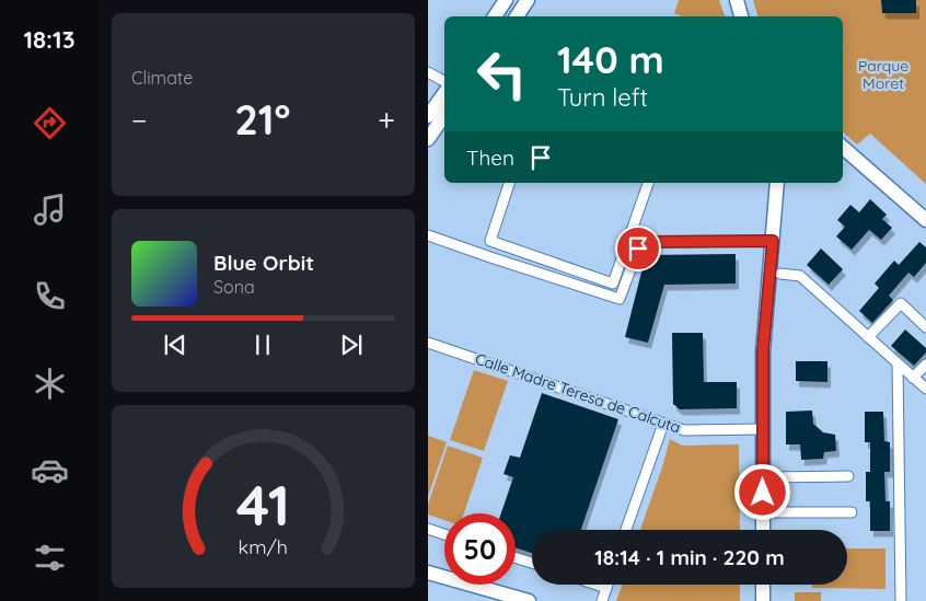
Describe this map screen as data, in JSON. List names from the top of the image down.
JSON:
{
  "streets": {
    "street": ["Calle Madre Teresa de Calcuta"]
  },
  "parks": ["Parque Moret"],
  "page": {
    "tabs": "18:13",
    "tile": "Climate",
    "turn": ["140 m", "Turn left"],
    "heat": ["−", "21°", "+"],
    "then": "Then",
    "song": ["Blue Orbit", "Sona"],
    "limit": "50",
    "trip": "18:14 · 1 min · 220 m",
    "gauge": ["41", "km/h"]
  }
}
